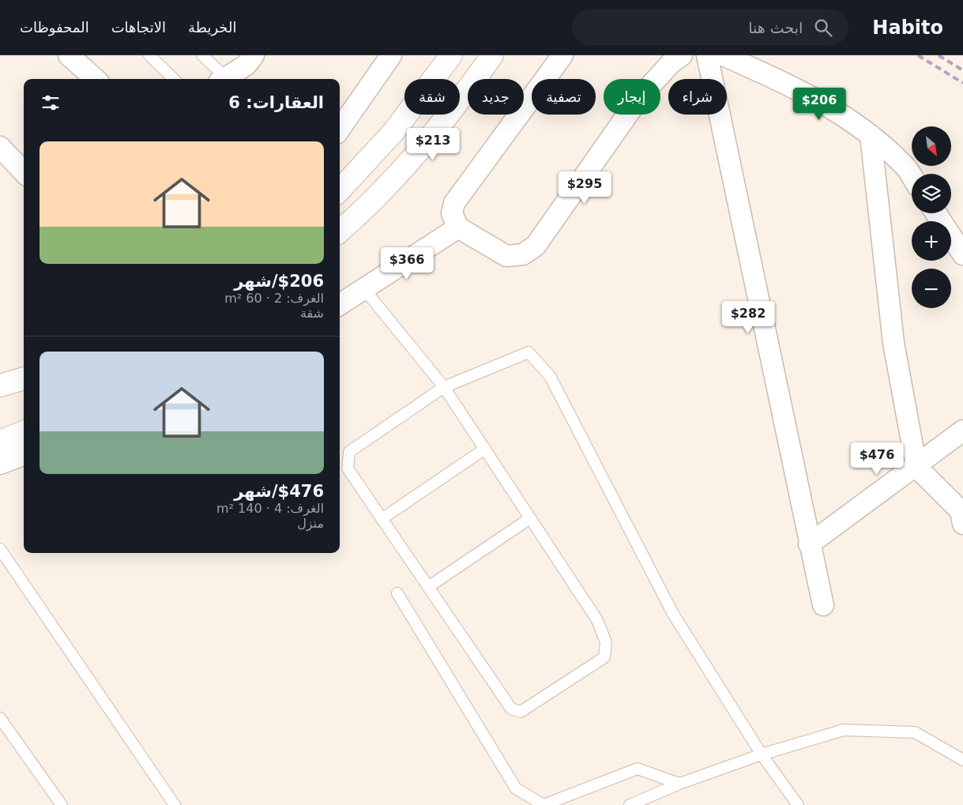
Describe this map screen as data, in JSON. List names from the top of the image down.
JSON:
{
  "north": "bottom right",
  "page": {
    "header": "Habito",
    "search": "ابحث هنا",
    "nav": ["الخريطة", "الاتجاهات", "المحفوظات"],
    "chip": [
      "شراء",
      "إيجار",
      "تصفية",
      "جديد",
      "شقة"
    ],
    "heading": "العقارات: 6",
    "price": [
      "$206",
      "$213",
      "$295",
      "$366",
      "$282",
      "$476"
    ],
    "map_buttons": ["+", "−"],
    "list": [
      {
        "name": "$206/شهر",
        "note": "الغرف: 2 · 60 m² · شقة"
      },
      {
        "name": "$476/شهر",
        "note": "الغرف: 4 · 140 m² · منزل"
      }
    ]
  }
}
